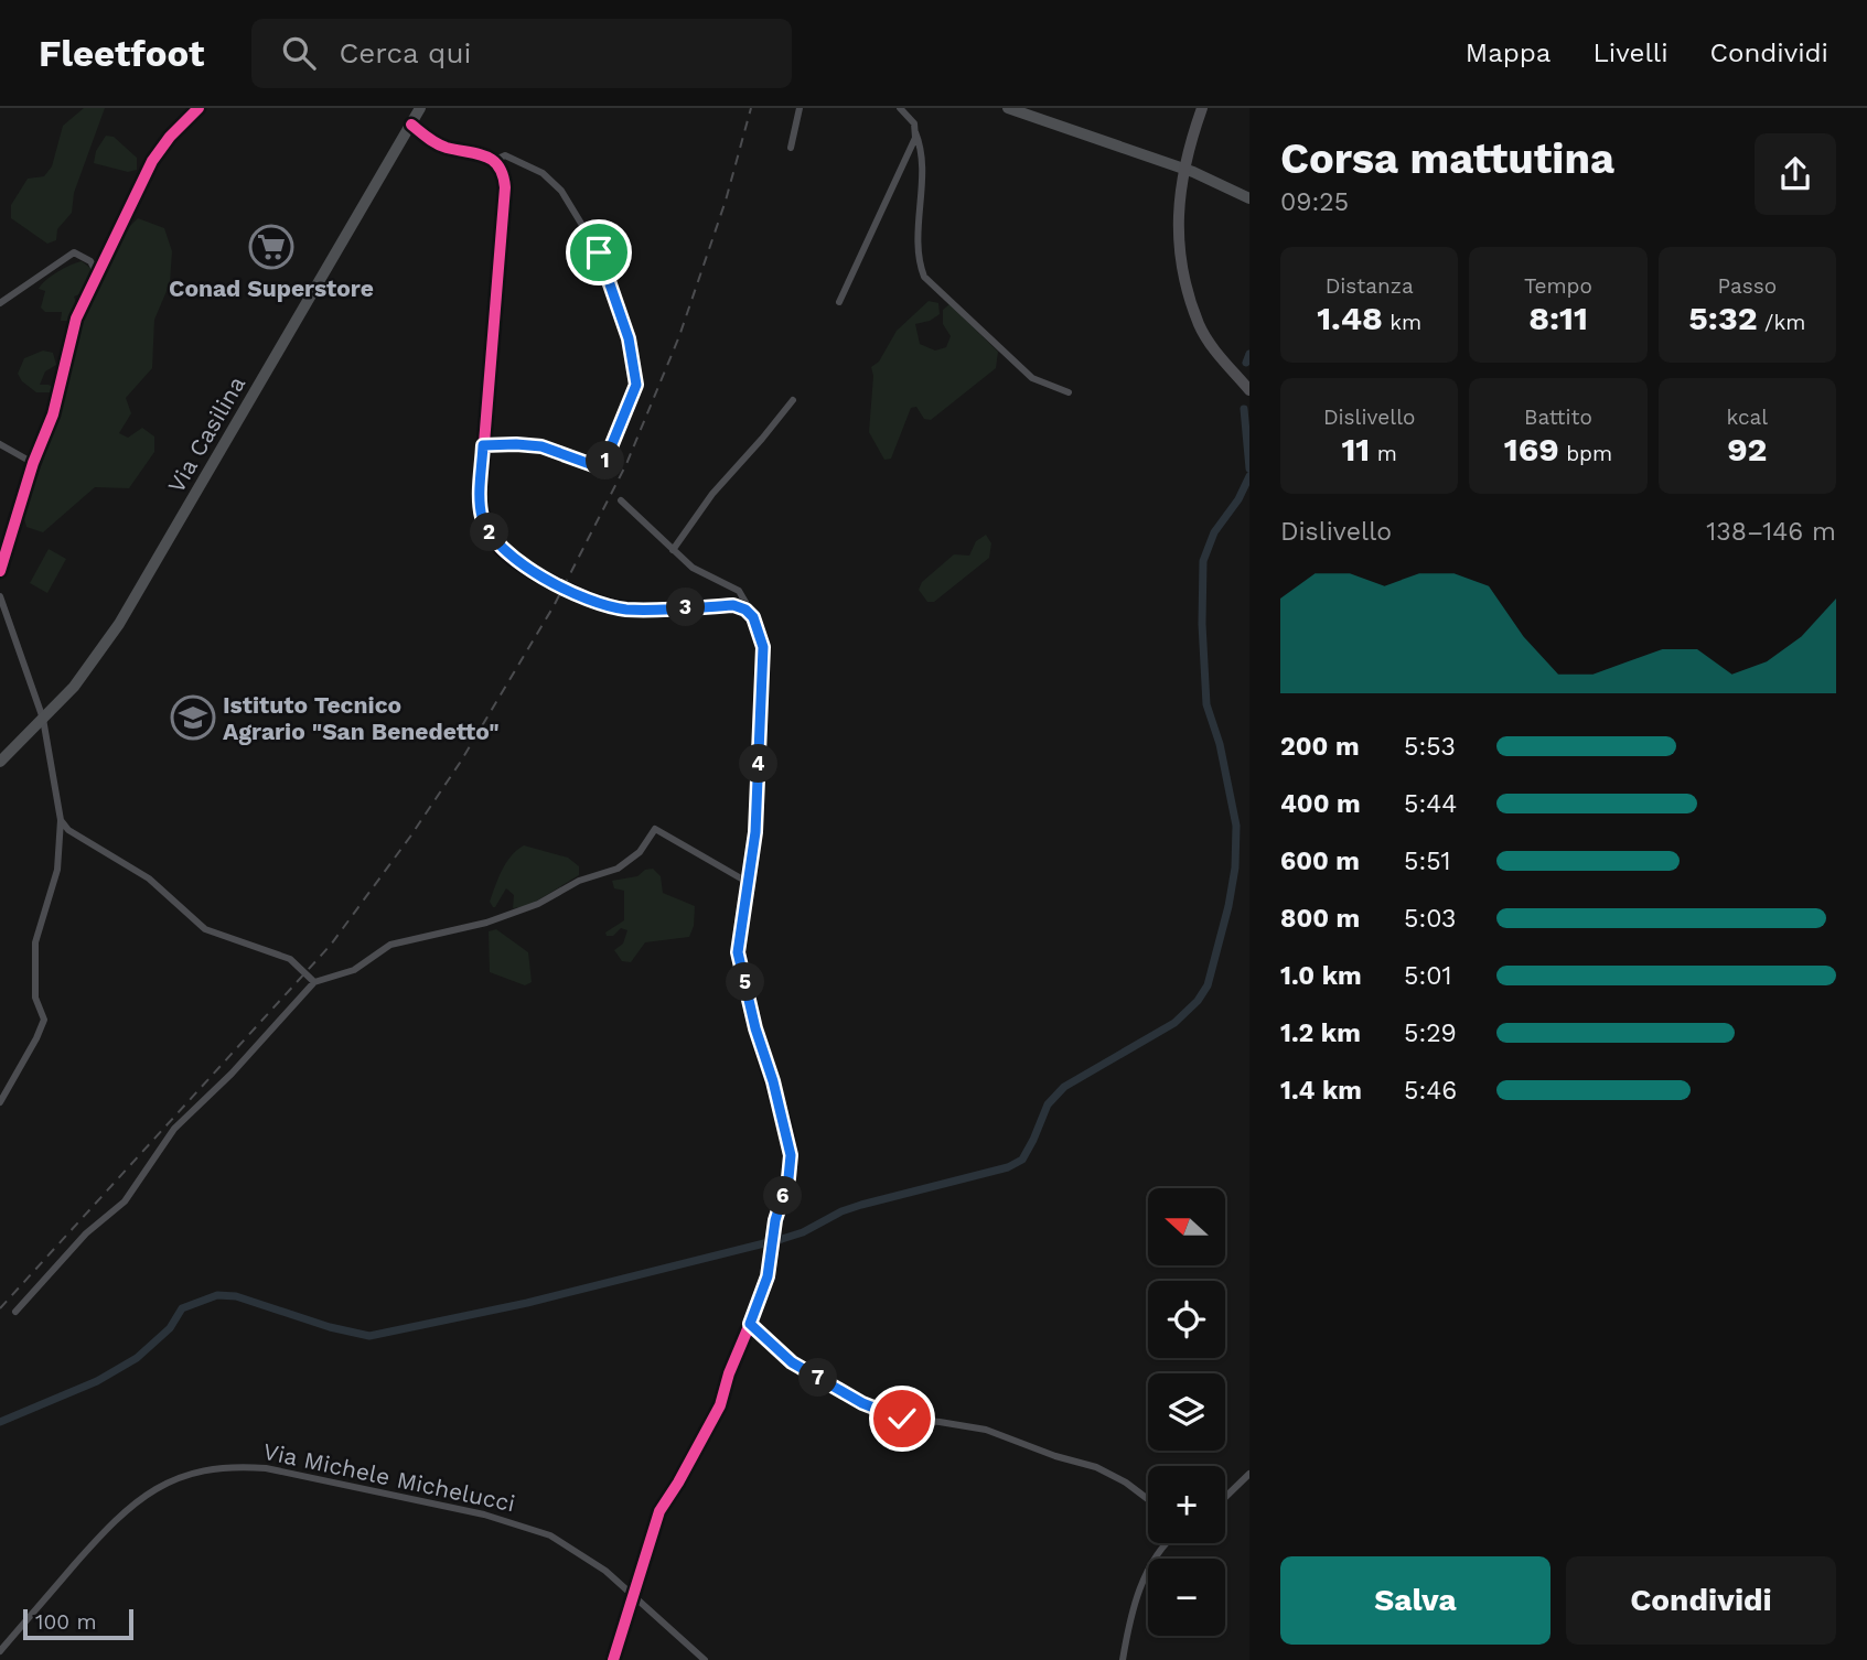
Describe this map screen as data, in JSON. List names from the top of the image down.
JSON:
{
  "streets": {
    "main road": ["Via Casilina"],
    "street": ["Via Michele Michelucci"]
  },
  "places": {
    "supermarket": ["Conad Superstore"],
    "school or university": ["Istituto Tecnico Agrario \"San Benedetto\""]
  },
  "scale_bar": "100 m",
  "north": "left",
  "page": {
    "header": "Fleetfoot",
    "search": "Cerca qui",
    "nav": ["Mappa", "Livelli", "Condividi"],
    "heading": ["Corsa mattutina", "09:25"],
    "stats": [
      ["Distanza", "1.48 km"],
      ["Tempo", "8:11"],
      ["Passo", "5:32 /km"],
      ["Dislivello", "11 m"],
      ["Battito", "169 bpm"],
      ["kcal", "92"]
    ],
    "pins": [
      "1",
      "2",
      "3",
      "4",
      "5",
      "6",
      "7"
    ],
    "chart": ["Dislivello", "138–146 m"],
    "list": [
      {
        "name": "200 m",
        "note": "5:53"
      },
      {
        "name": "400 m",
        "note": "5:44"
      },
      {
        "name": "600 m",
        "note": "5:51"
      },
      {
        "name": "800 m",
        "note": "5:03"
      },
      {
        "name": "1.0 km",
        "note": "5:01"
      },
      {
        "name": "1.2 km",
        "note": "5:29"
      },
      {
        "name": "1.4 km",
        "note": "5:46"
      }
    ],
    "map_buttons": ["+", "−"],
    "buttons": ["Salva", "Condividi"],
    "scale": "100 m"
  }
}
